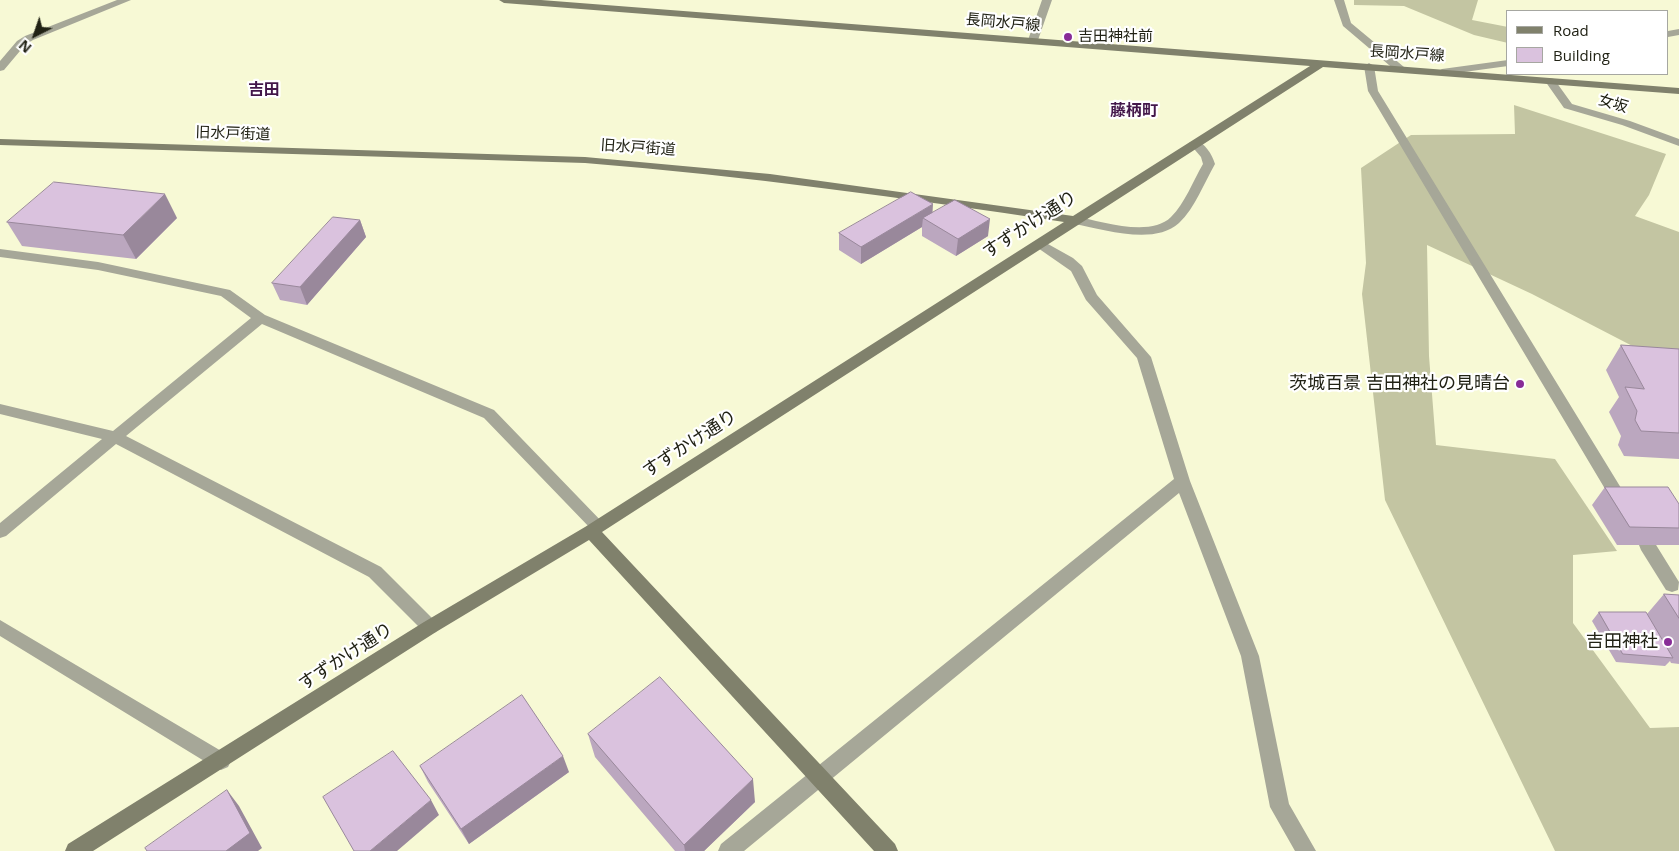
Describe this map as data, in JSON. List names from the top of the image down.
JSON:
{
  "streets": {
    "street": [
      "長岡水戸線",
      "女坂",
      "旧水戸街道",
      "すずかけ通り"
    ]
  },
  "crossings": [
    ["長岡水戸線", "女坂"],
    ["長岡水戸線", "すずかけ通り"],
    ["旧水戸街道", "すずかけ通り"]
  ],
  "districts": ["吉田", "藤柄町"],
  "places": ["吉田神社前", "茨城百景 吉田神社の見晴台", "吉田神社"],
  "legend": ["Road", "Building"],
  "north": "bottom left"
}
